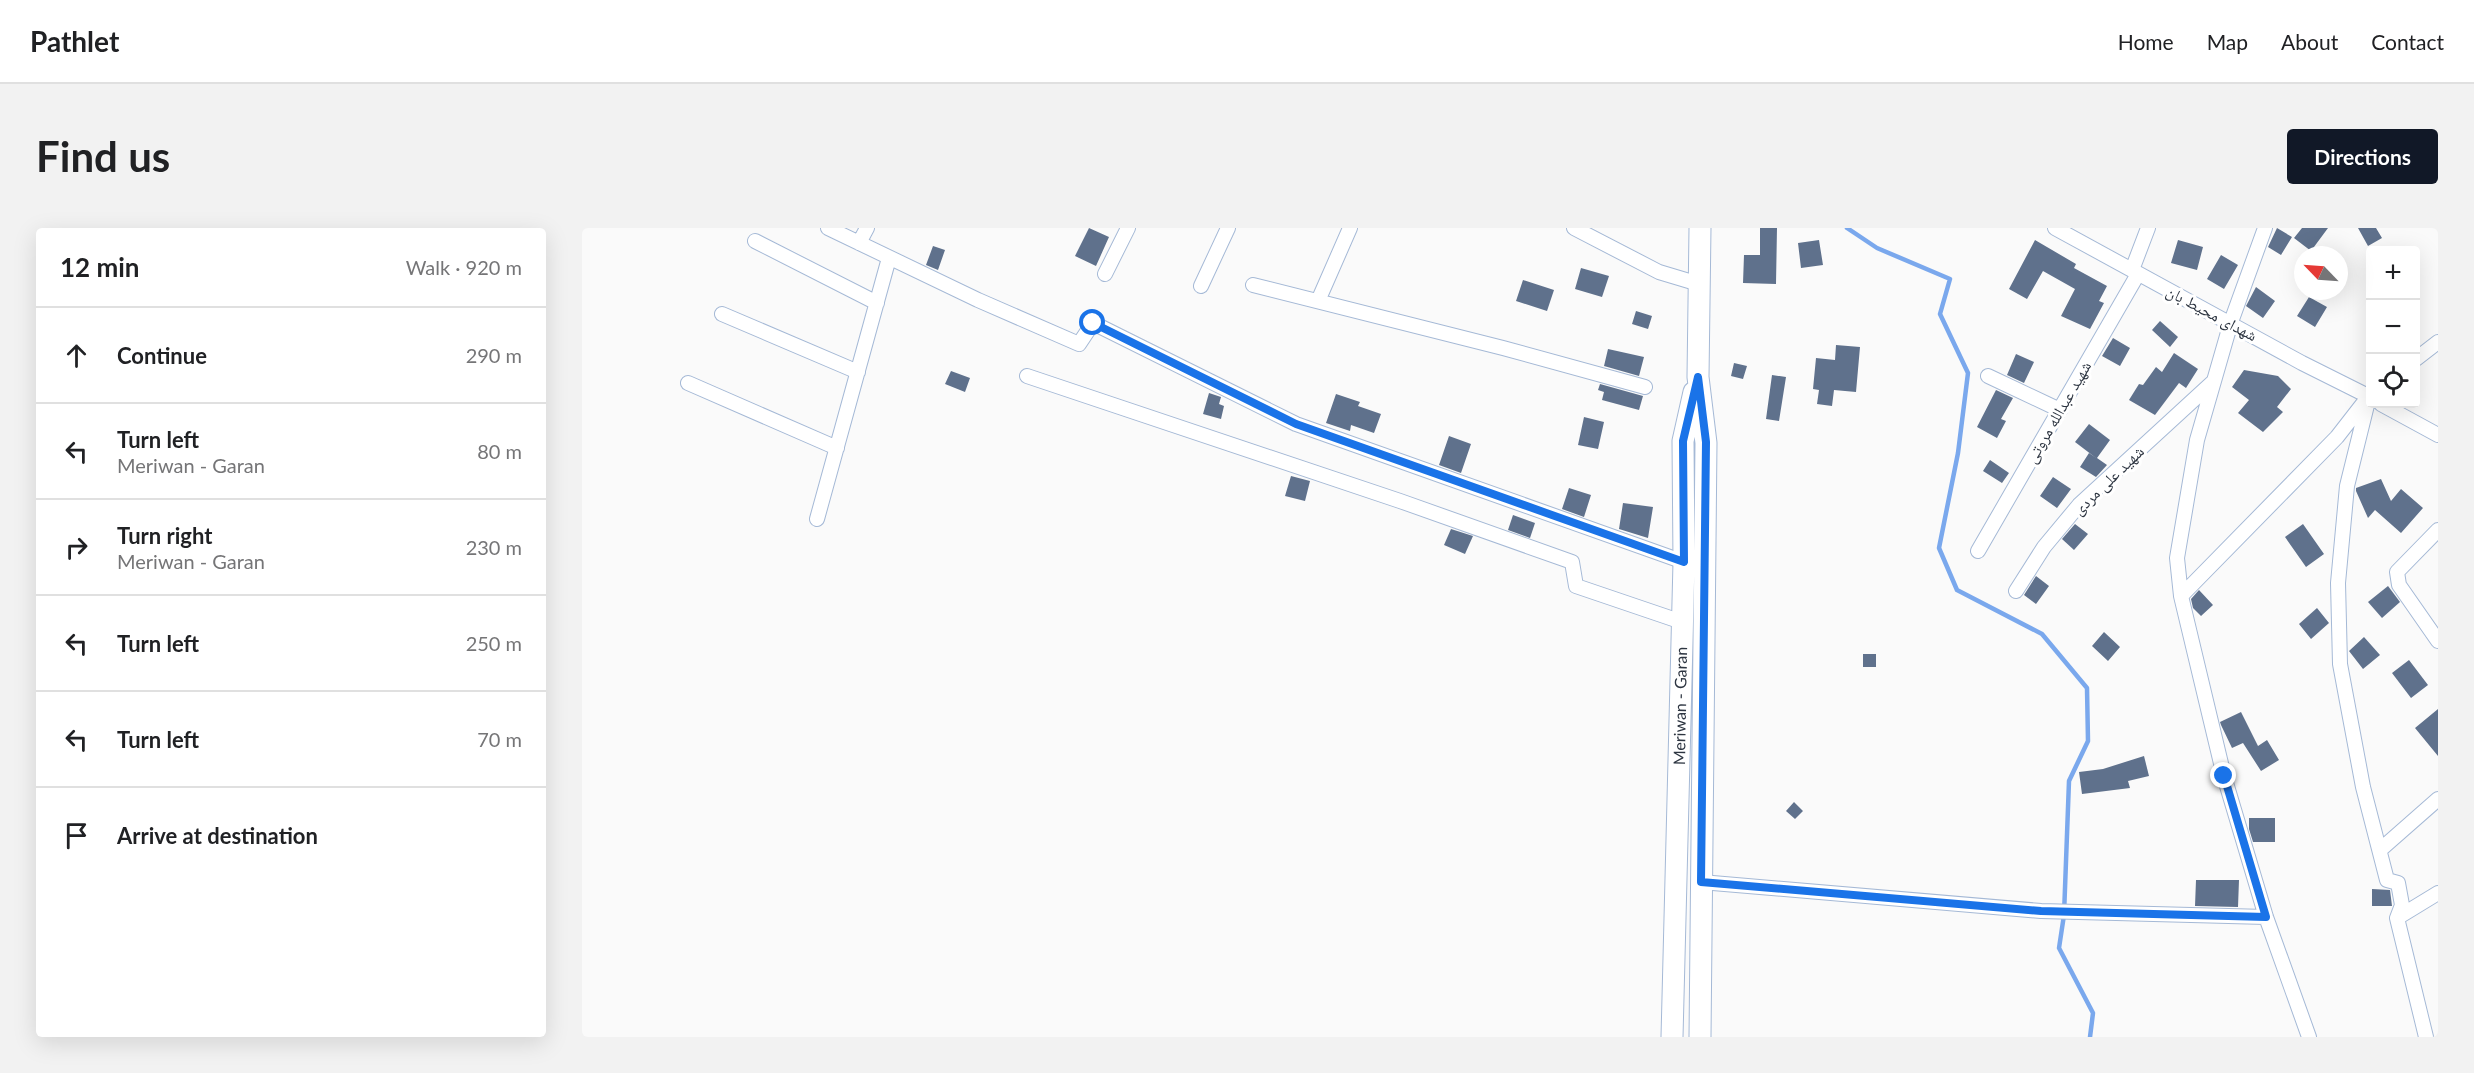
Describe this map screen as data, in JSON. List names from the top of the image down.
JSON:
{
  "streets": {
    "main road": ["Meriwan - Garan"],
    "street": ["شهدای محیط بان", "شهید عبدالله مروتی", "شهید علی مردی"]
  },
  "crossings": [
    ["شهدای محیط بان", "شهید عبدالله مروتی"]
  ],
  "north": "top left",
  "page": {
    "header": "Pathlet",
    "nav": [
      "Home",
      "Map",
      "About",
      "Contact"
    ],
    "buttons": "Directions",
    "title": "Find us",
    "heading": ["12 min", "Walk · 920 m"],
    "map_buttons": ["+", "−"],
    "list": [
      ["Continue", "290 m"],
      ["Turn left", "Meriwan - Garan", "80 m"],
      ["Turn right", "Meriwan - Garan", "230 m"],
      ["Turn left", "250 m"],
      ["Turn left", "70 m"],
      "Arrive at destination"
    ]
  }
}
